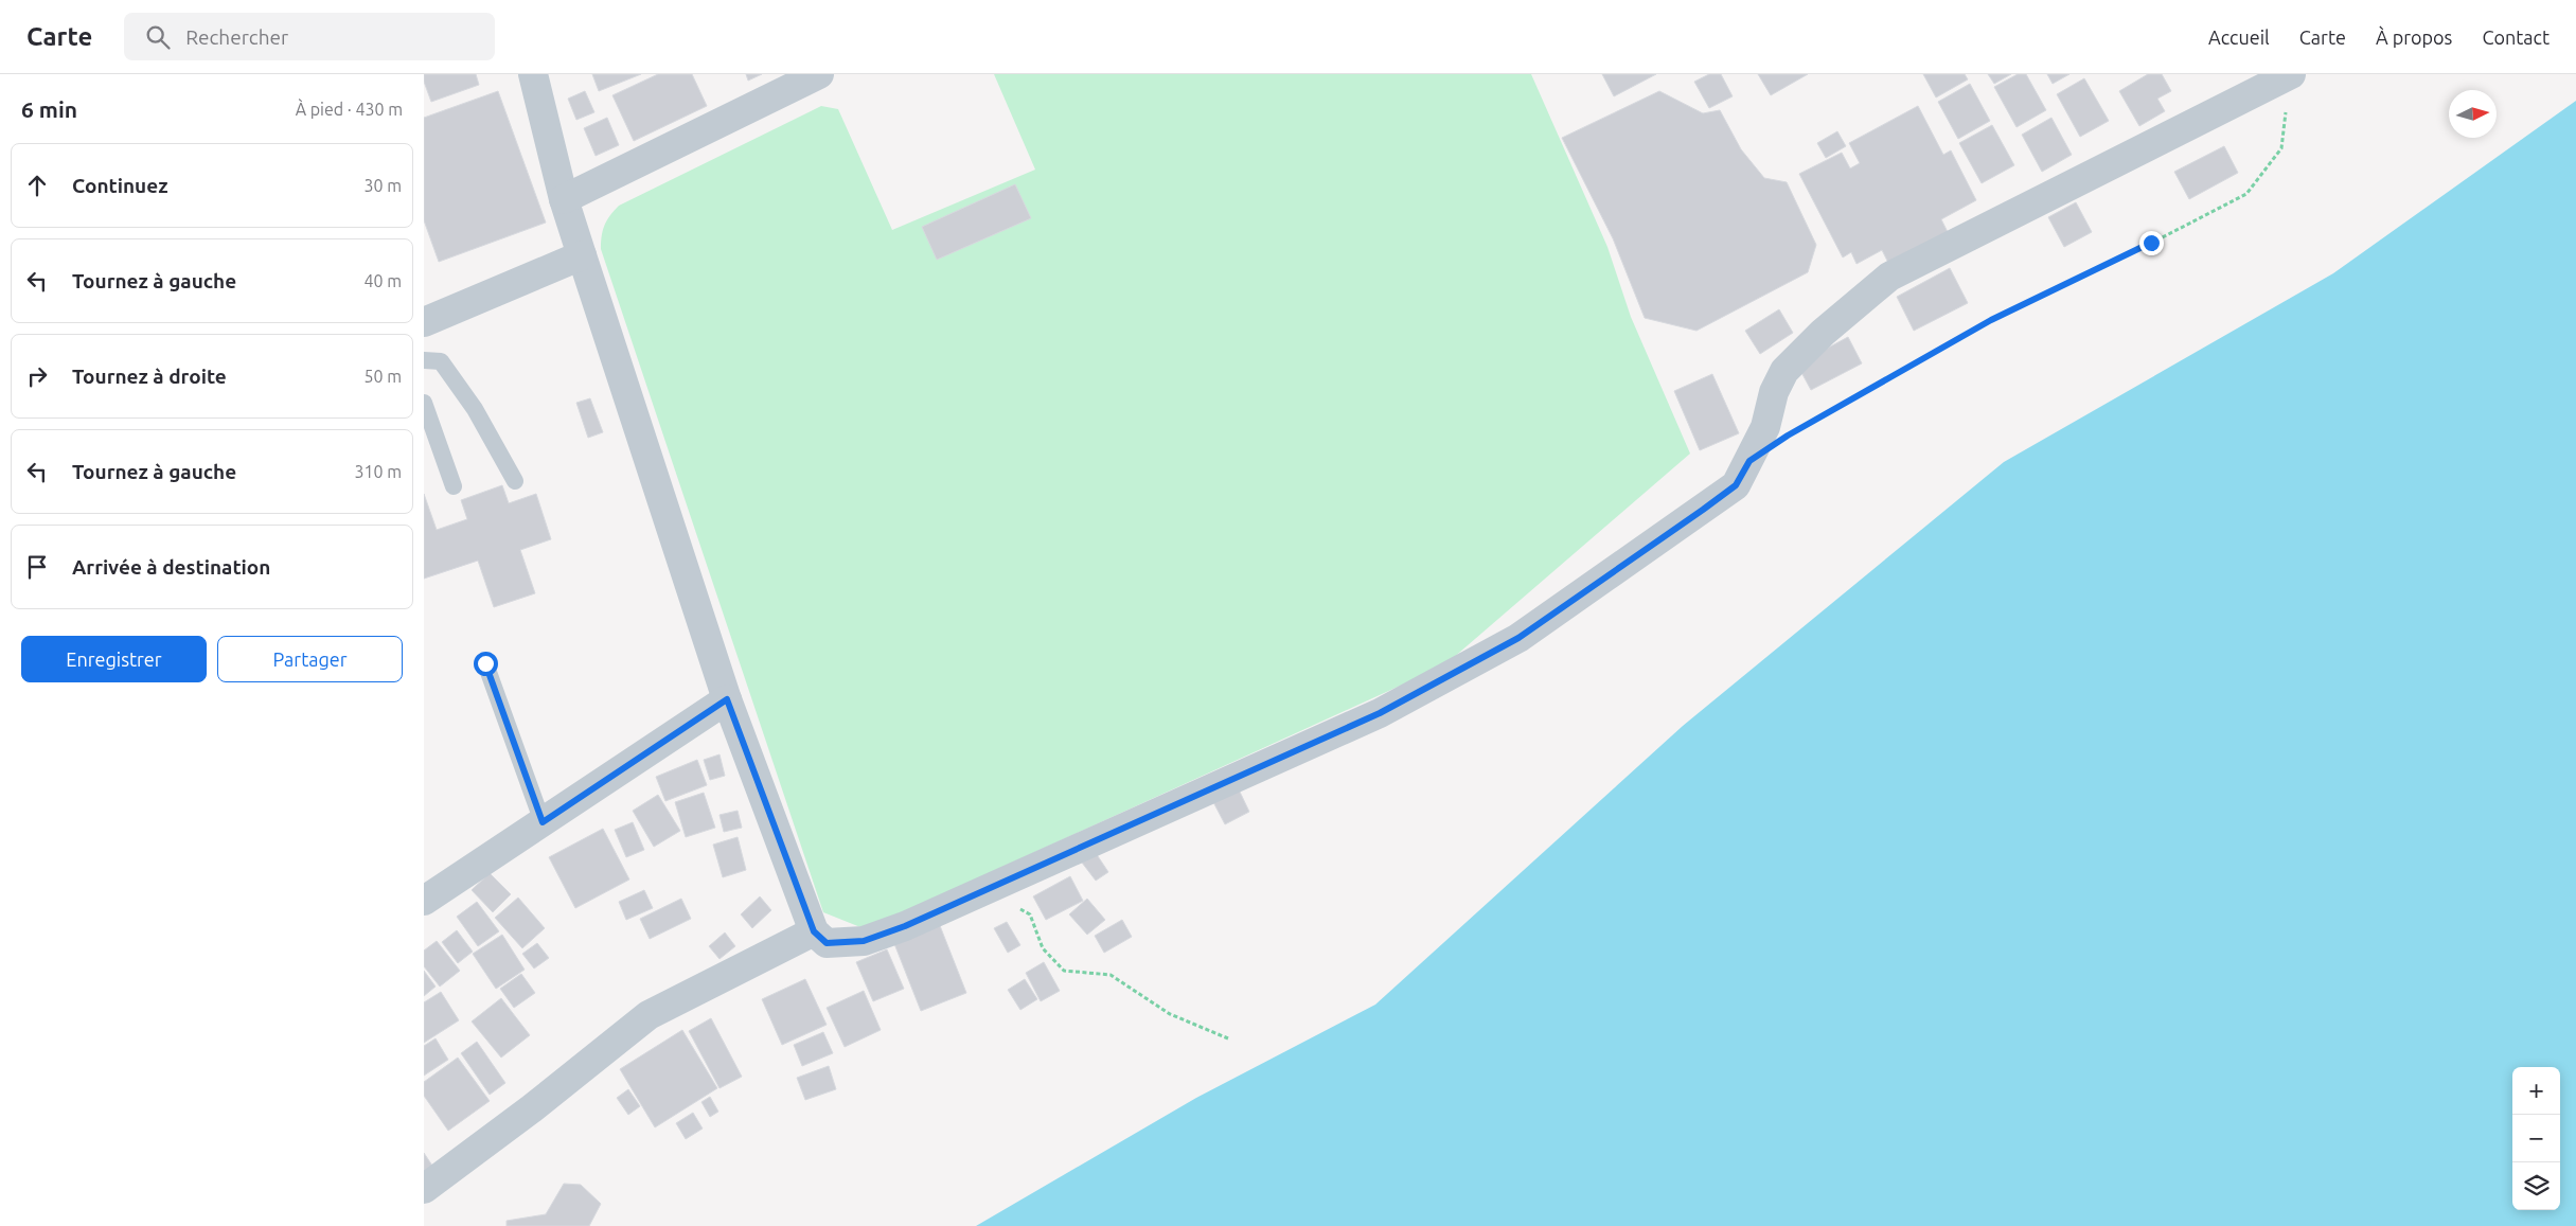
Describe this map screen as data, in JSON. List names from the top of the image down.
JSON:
{
  "north": "right",
  "page": {
    "header": "Carte",
    "search": "Rechercher",
    "nav": [
      "Accueil",
      "Carte",
      "À propos",
      "Contact"
    ],
    "heading": ["6 min", "À pied · 430 m"],
    "list": [
      ["Continuez", "30 m"],
      ["Tournez à gauche", "40 m"],
      ["Tournez à droite", "50 m"],
      ["Tournez à gauche", "310 m"],
      "Arrivée à destination"
    ],
    "buttons": ["Enregistrer", "Partager"],
    "map_buttons": ["+", "−"]
  }
}
